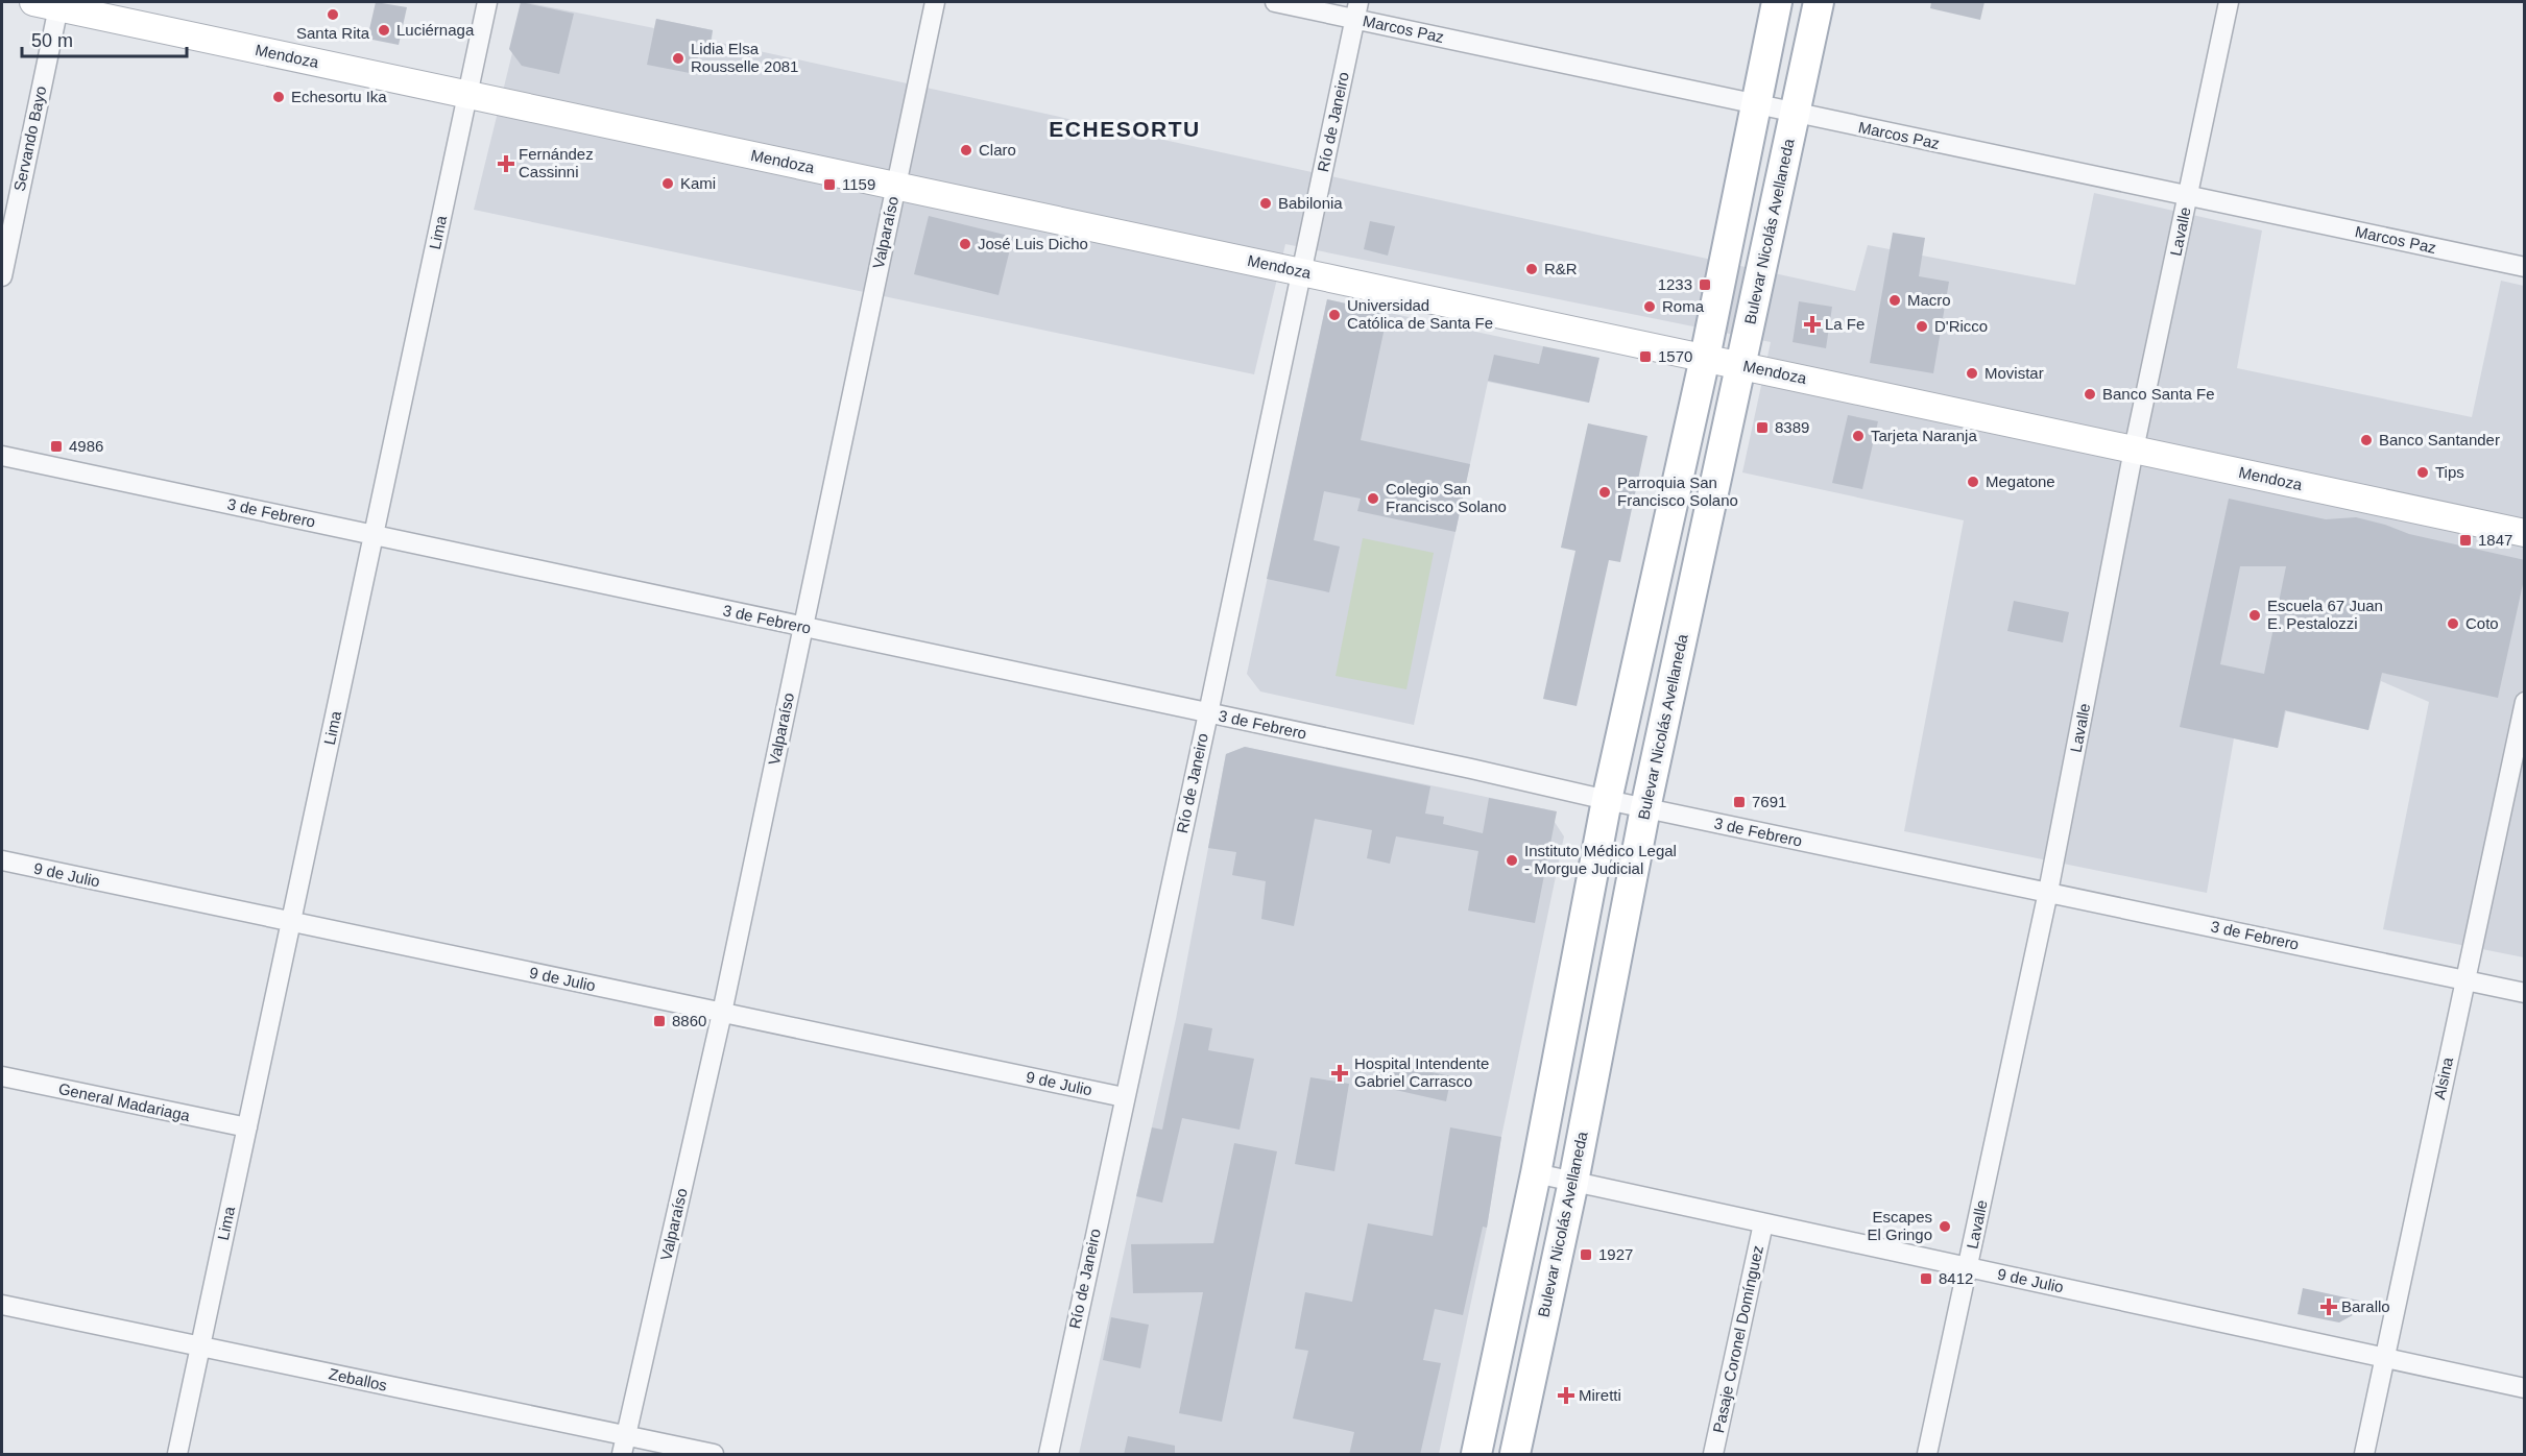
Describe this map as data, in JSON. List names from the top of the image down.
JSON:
{
  "streets": {
    "main road": ["Mendoza", "Bulevar Nicolás Avellaneda"],
    "street": [
      "Marcos Paz",
      "Río de Janeiro",
      "Servando Bayo",
      "Lavalle",
      "Lima",
      "Valparaíso",
      "3 de Febrero",
      "9 de Julio",
      "Alsina",
      "General Madariaga",
      "Pasaje Coronel Domínguez",
      "Zeballos"
    ]
  },
  "crossings": [
    ["Marcos Paz", "Río de Janeiro"],
    ["Marcos Paz", "Bulevar Nicolás Avellaneda"],
    ["Marcos Paz", "Lavalle"],
    ["Mendoza", "Río de Janeiro"],
    ["Mendoza", "Servando Bayo"],
    ["Mendoza", "Bulevar Nicolás Avellaneda"],
    ["Mendoza", "Lavalle"],
    ["Mendoza", "Lima"],
    ["Mendoza", "Valparaíso"],
    ["Río de Janeiro", "3 de Febrero"],
    ["Río de Janeiro", "9 de Julio"],
    ["Bulevar Nicolás Avellaneda", "3 de Febrero"],
    ["Bulevar Nicolás Avellaneda", "9 de Julio"],
    ["Lavalle", "3 de Febrero"],
    ["Lavalle", "9 de Julio"],
    ["Lima", "3 de Febrero"],
    ["Lima", "9 de Julio"],
    ["Lima", "General Madariaga"],
    ["Lima", "Zeballos"],
    ["Valparaíso", "3 de Febrero"],
    ["Valparaíso", "9 de Julio"],
    ["Valparaíso", "Zeballos"],
    ["3 de Febrero", "Alsina"],
    ["9 de Julio", "Alsina"],
    ["9 de Julio", "Pasaje Coronel Domínguez"]
  ],
  "districts": ["ECHESORTU"],
  "places": {
    "other": [
      "Santa Rita",
      "Luciérnaga",
      "Lidia Elsa Rousselle 2081",
      "Echesortu Ika",
      "Claro",
      "Kami",
      "Babilonia",
      "José Luis Dicho",
      "R&R",
      "Macro",
      "Roma",
      "Universidad Católica de Santa Fe",
      "D'Ricco",
      "Movistar",
      "Banco Santa Fe",
      "Tarjeta Naranja",
      "Banco Santander",
      "Tips",
      "Megatone",
      "Parroquia San Francisco Solano",
      "Colegio San Francisco Solano",
      "Escuela 67 Juan E. Pestalozzi",
      "Coto",
      "Instituto Médico Legal - Morgue Judicial",
      "Escapes El Gringo"
    ],
    "health": [
      "Fernández Cassinni",
      "La Fe",
      "Hospital Intendente Gabriel Carrasco",
      "Barallo",
      "Miretti"
    ],
    "transit": [
      "1159",
      "1233",
      "1570",
      "8389",
      "4986",
      "1847",
      "7691",
      "8860",
      "1927",
      "8412"
    ]
  },
  "scale_bar": "50 m"
}
